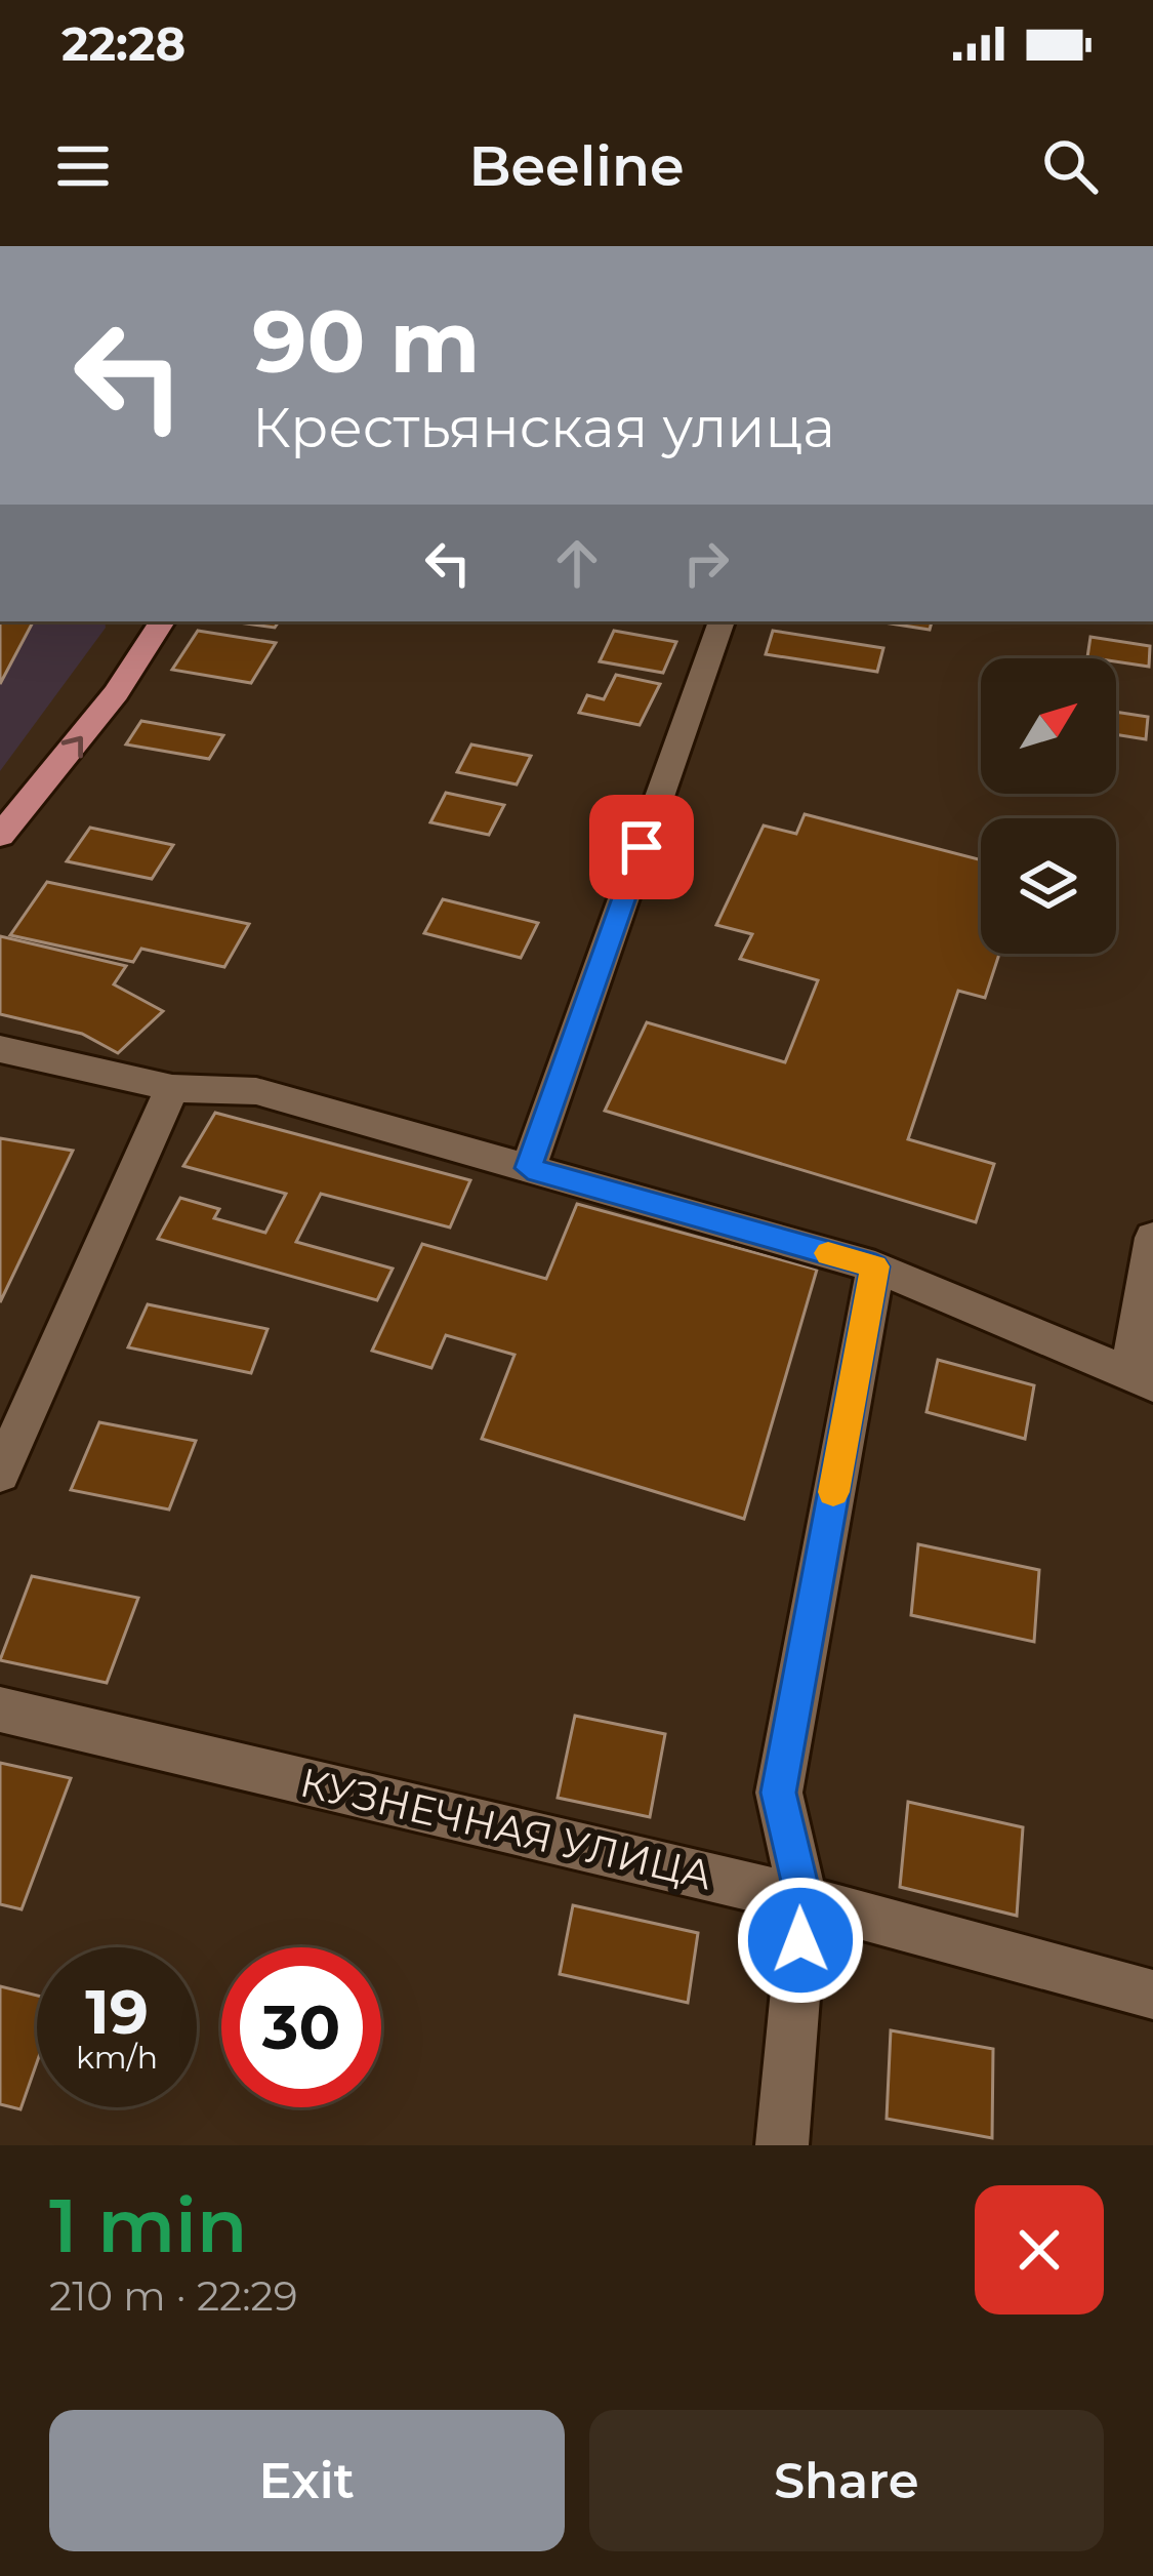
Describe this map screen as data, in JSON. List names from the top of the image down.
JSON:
{
  "streets": {
    "street": ["КУЗНЕЧНАЯ УЛИЦА"]
  },
  "north": "top right",
  "page": {
    "status": "22:28",
    "header": "Beeline",
    "turn": ["90 m", "Крестьянская улица"],
    "speed": "19 km/h",
    "limit": "30",
    "heading": ["1 min", "210 m · 22:29"],
    "buttons": ["Exit", "Share"]
  }
}
